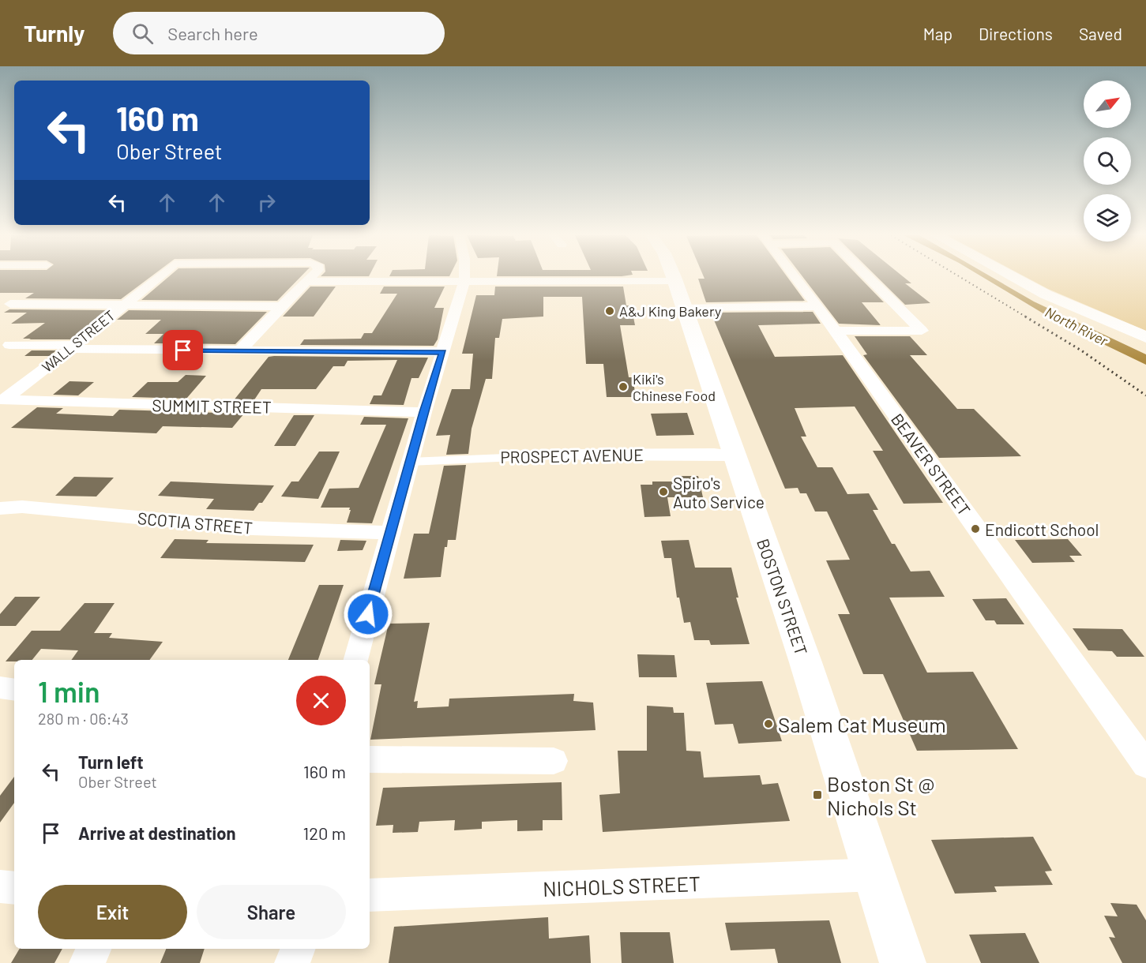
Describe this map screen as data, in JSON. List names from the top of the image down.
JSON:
{
  "streets": {
    "main road": ["BOSTON STREET"],
    "street": [
      "WALL STREET",
      "SUMMIT STREET",
      "PROSPECT AVENUE",
      "BEAVER STREET",
      "SCOTIA STREET",
      "NICHOLS STREET"
    ]
  },
  "crossings": [
    ["WALL STREET", "SUMMIT STREET"],
    ["PROSPECT AVENUE", "BOSTON STREET"],
    ["BOSTON STREET", "NICHOLS STREET"]
  ],
  "water": ["North River"],
  "places": {
    "other": [
      "A&J King Bakery",
      "Kiki's Chinese Food",
      "Spiro's Auto Service",
      "Endicott School",
      "Salem Cat Museum"
    ],
    "transit": ["Boston St @ Nichols St"]
  },
  "north": "top right",
  "page": {
    "header": "Turnly",
    "search": "Search here",
    "nav": ["Map", "Directions", "Saved"],
    "turn": ["160 m", "Ober Street"],
    "heading": ["1 min", "280 m · 06:43"],
    "list": [
      {
        "name": "Turn left",
        "note": "Ober Street",
        "value": "160 m"
      },
      {
        "name": "Arrive at destination",
        "value": "120 m"
      }
    ],
    "buttons": ["Exit", "Share"]
  }
}
